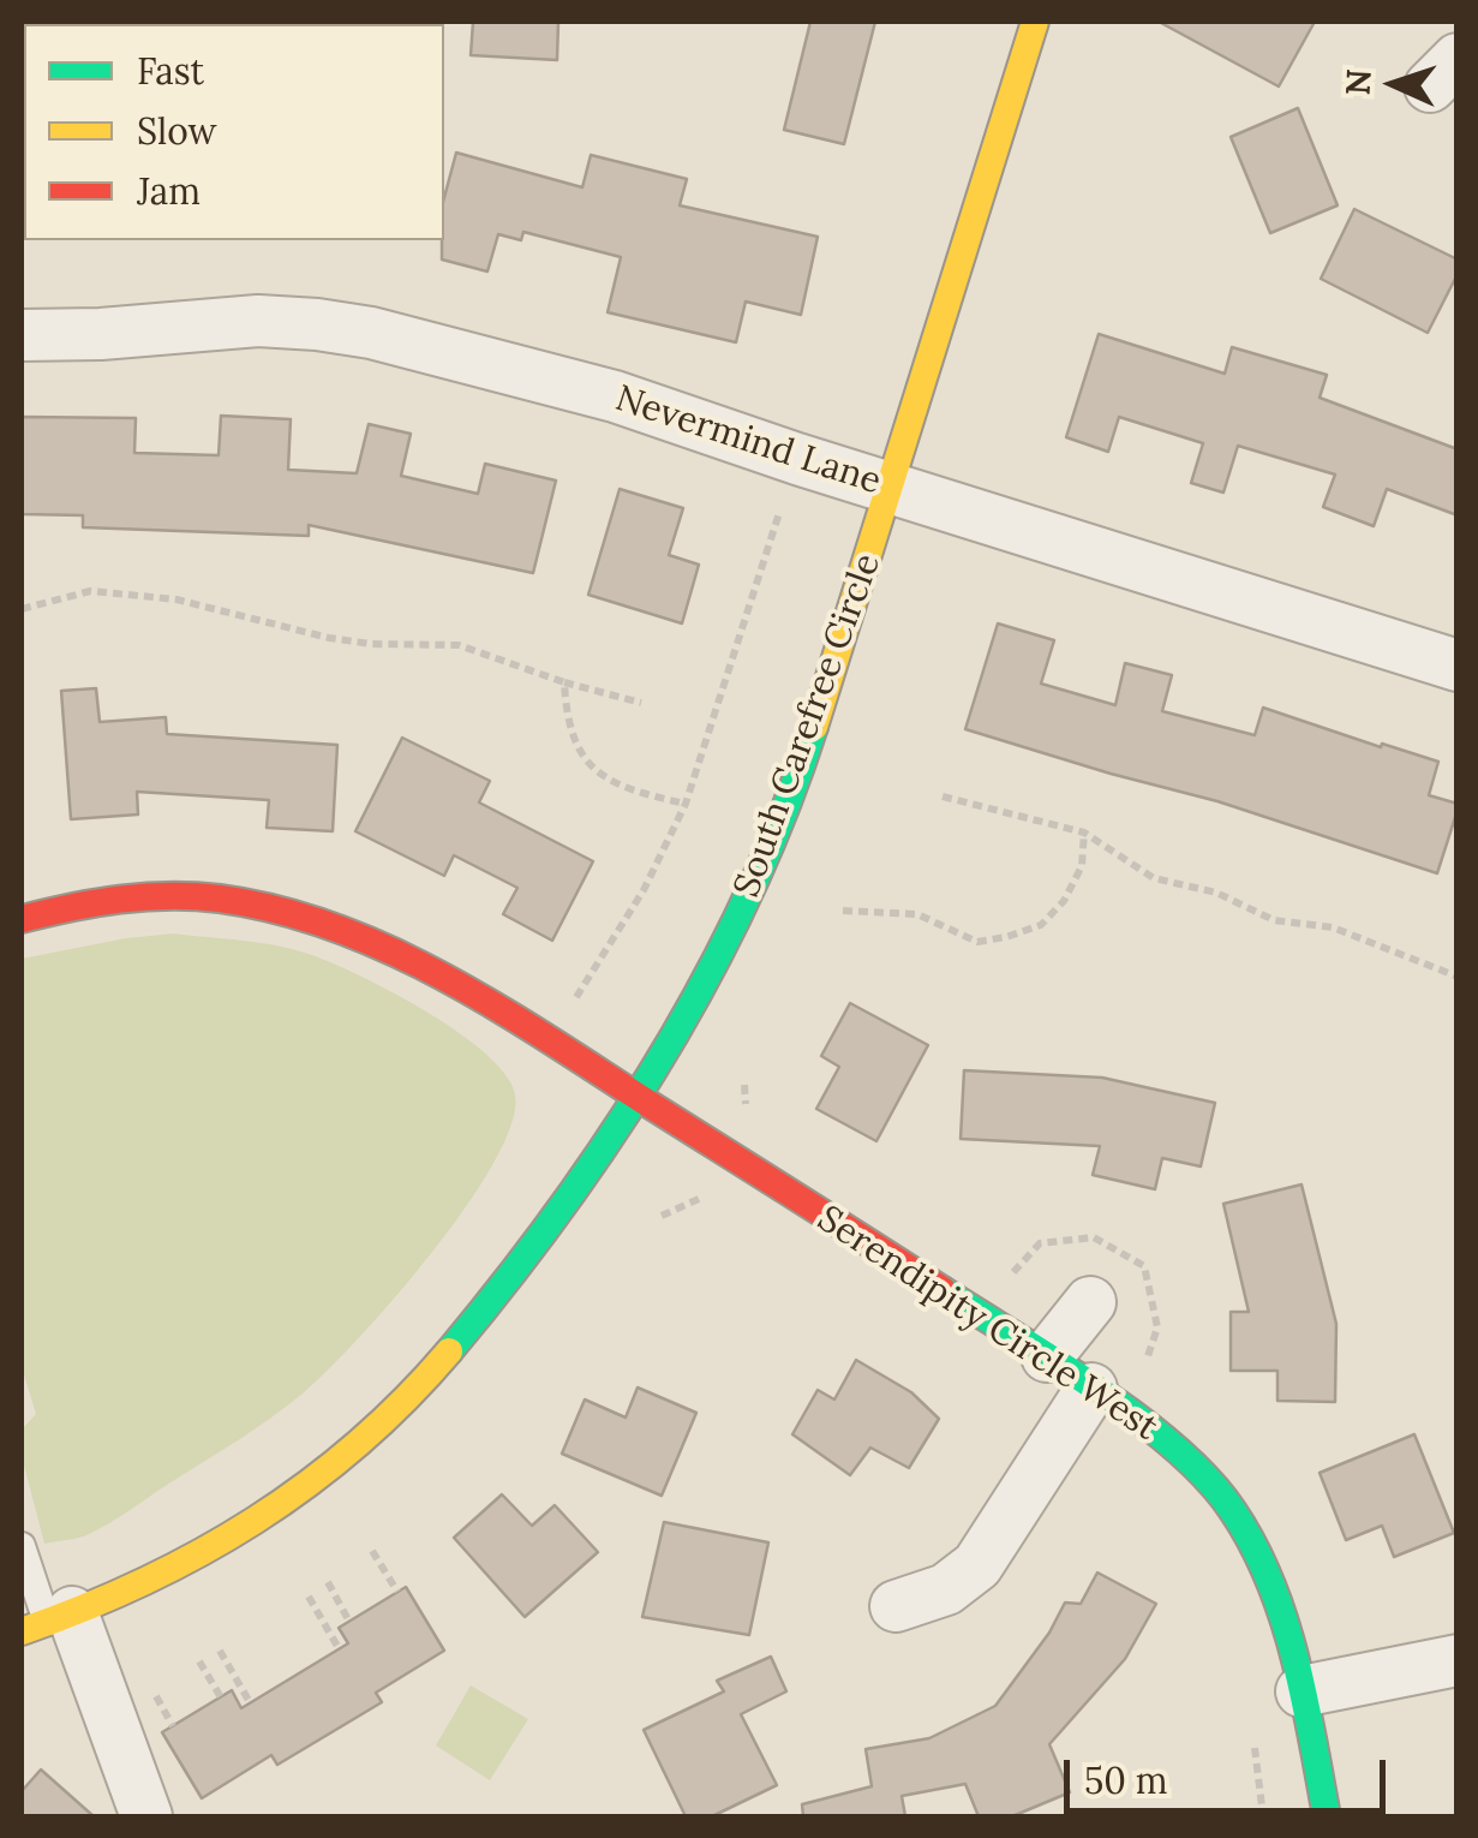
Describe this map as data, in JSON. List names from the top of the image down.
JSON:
{
  "streets": {
    "main road": ["South Carefree Circle", "Serendipity Circle West"],
    "street": ["Nevermind Lane"]
  },
  "crossings": [
    ["Nevermind Lane", "South Carefree Circle"],
    ["South Carefree Circle", "Serendipity Circle West"]
  ],
  "legend": ["Fast", "Slow", "Jam"],
  "scale_bar": "50 m",
  "north": "left"
}
